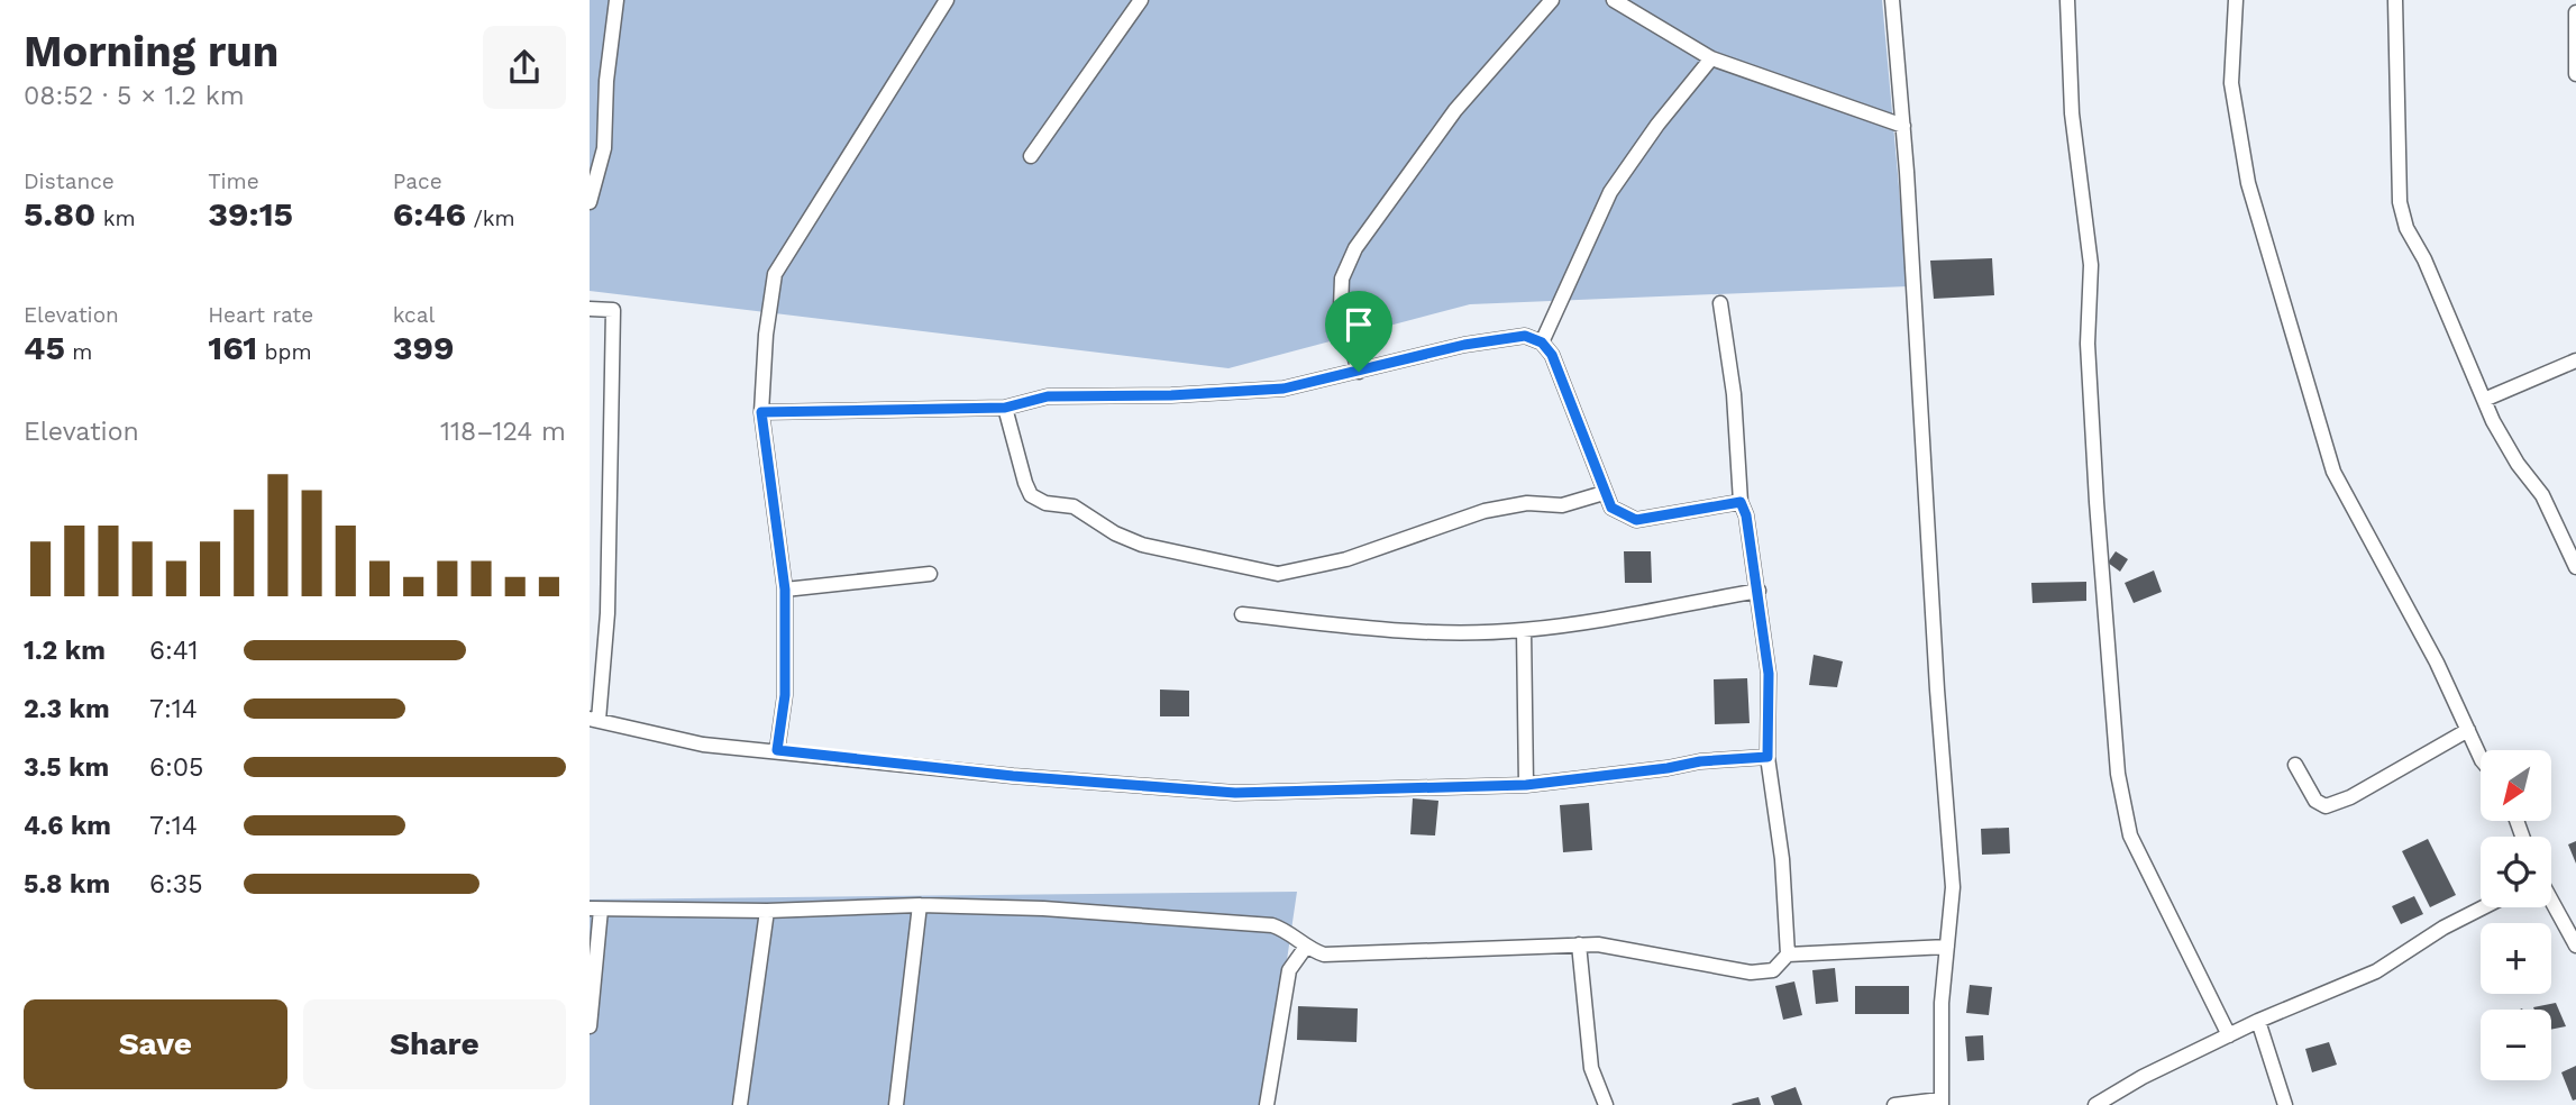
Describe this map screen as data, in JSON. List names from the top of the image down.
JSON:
{
  "north": "bottom left",
  "page": {
    "heading": ["Morning run", "08:52 · 5 × 1.2 km"],
    "stats": [
      ["Distance", "5.80 km"],
      ["Time", "39:15"],
      ["Pace", "6:46 /km"],
      ["Elevation", "45 m"],
      ["Heart rate", "161 bpm"],
      ["kcal", "399"]
    ],
    "chart": ["Elevation", "118–124 m"],
    "list": [
      {
        "name": "1.2 km",
        "note": "6:41"
      },
      {
        "name": "2.3 km",
        "note": "7:14"
      },
      {
        "name": "3.5 km",
        "note": "6:05"
      },
      {
        "name": "4.6 km",
        "note": "7:14"
      },
      {
        "name": "5.8 km",
        "note": "6:35"
      }
    ],
    "map_buttons": ["+", "−"],
    "buttons": ["Save", "Share"]
  }
}
